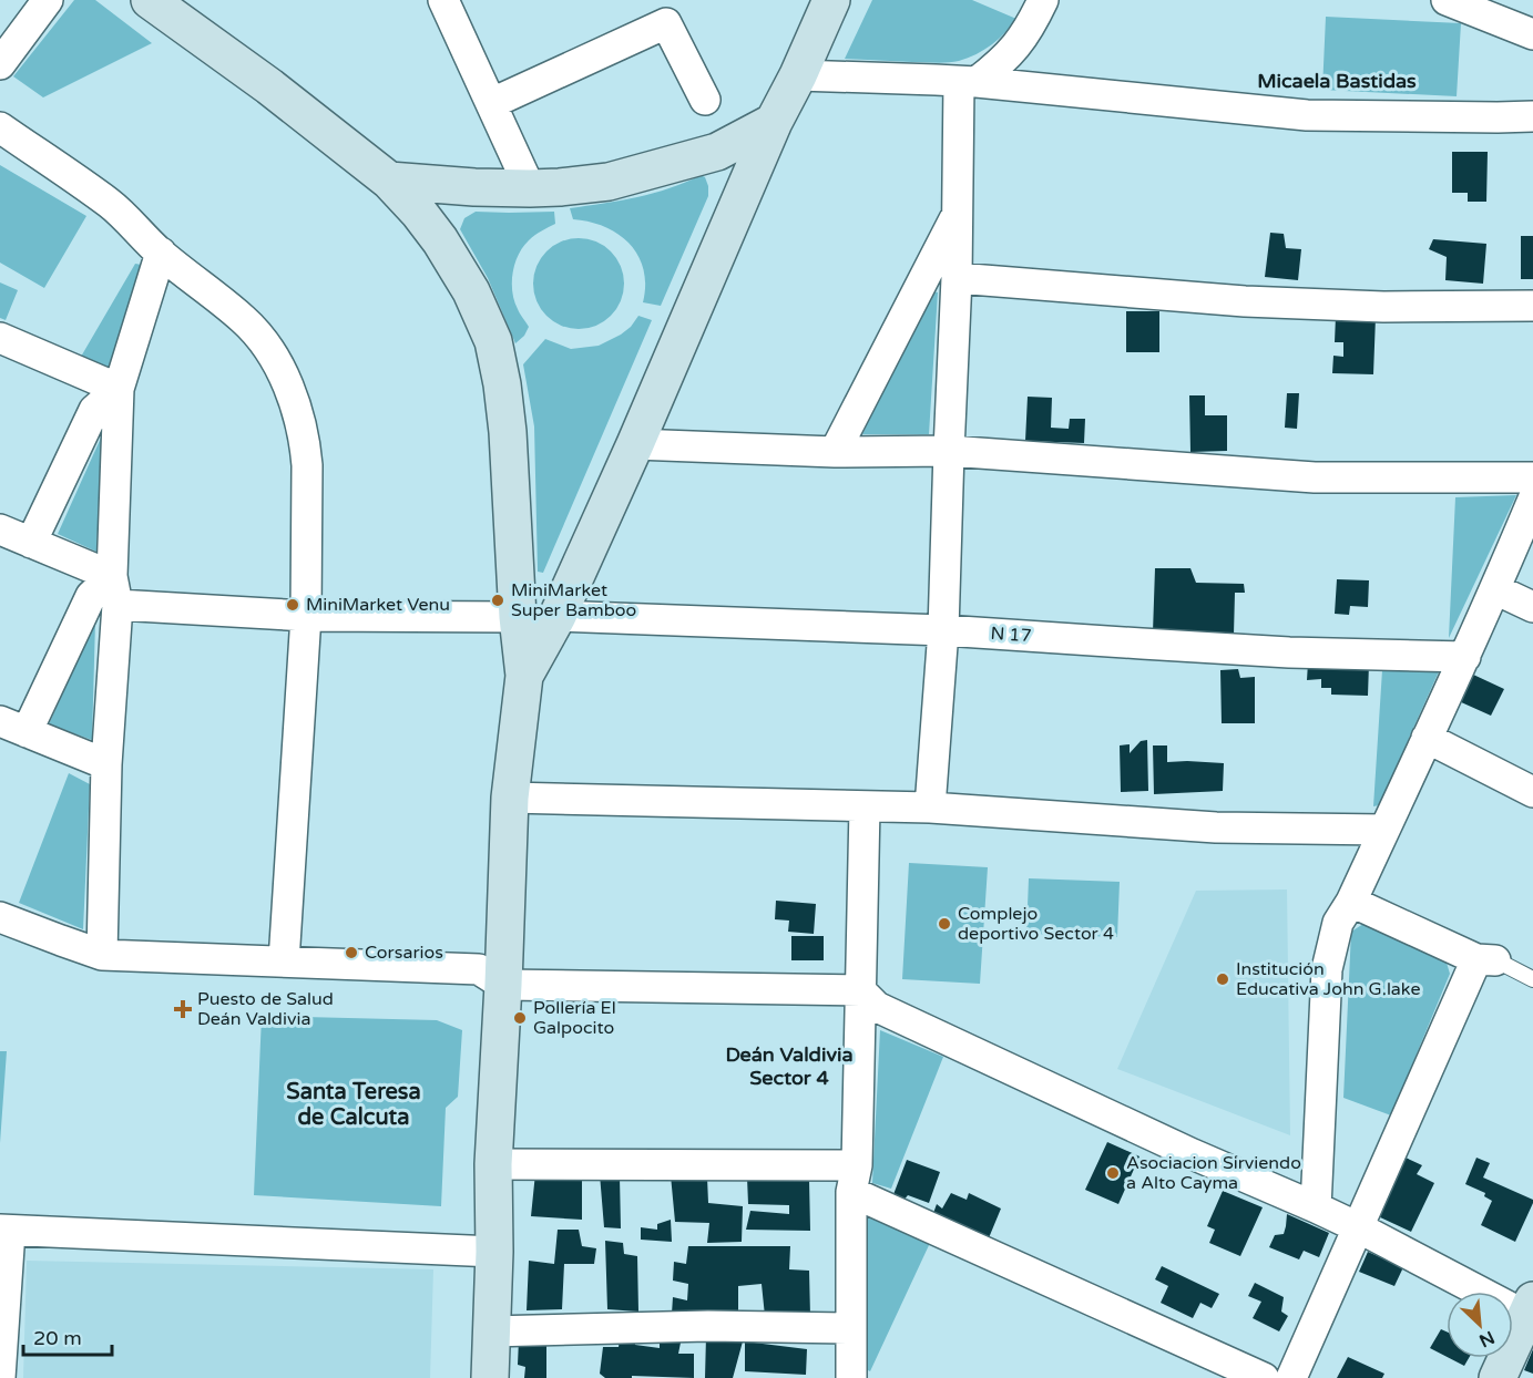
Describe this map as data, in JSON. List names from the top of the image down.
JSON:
{
  "streets": {
    "street": ["N 17"]
  },
  "districts": ["Micaela Bastidas", "Deán Valdivia Sector 4", "Santa Teresa de Calcuta"],
  "places": {
    "other": [
      "MiniMarket Super Bamboo",
      "MiniMarket Venu",
      "Complejo deportivo Sector 4",
      "Corsarios",
      "Institución Educativa John G.lake",
      "Pollería El Galpocito",
      "Asociacion Sirviendo a Alto Cayma"
    ],
    "health": ["Puesto de Salud Deán Valdivia"]
  },
  "scale_bar": "20 m",
  "north": "bottom right"
}
